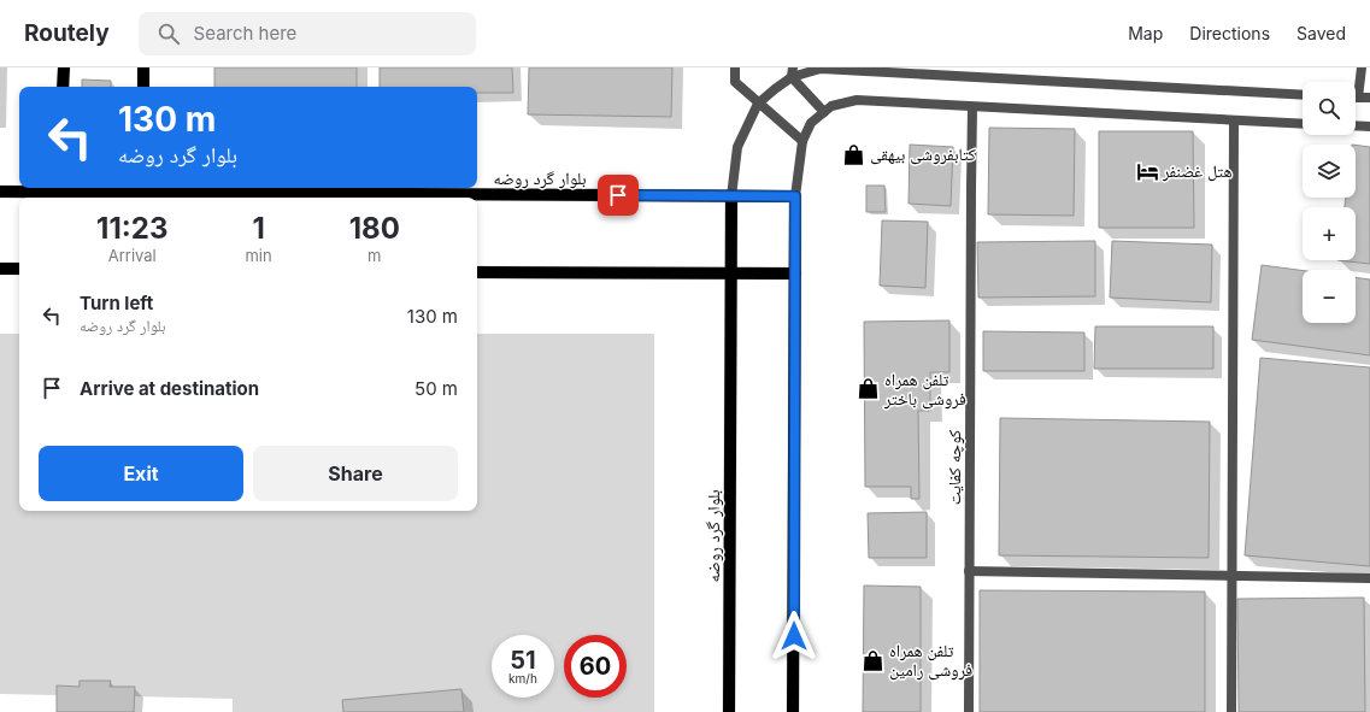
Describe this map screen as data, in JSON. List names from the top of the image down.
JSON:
{
  "streets": {
    "main road": ["بلوار گرد روضه"],
    "street": ["کوچه کفایت"]
  },
  "places": {
    "shop": ["کتابفروشی بیهقی", "تلفن همراه فروشی باختر", "تلفن همراه فروشی رامین"],
    "hotel": ["هتل غضنفر"]
  },
  "page": {
    "header": "Routely",
    "search": "Search here",
    "nav": ["Map", "Directions", "Saved"],
    "map_buttons": ["+", "−"],
    "turn": ["130 m", "بلوار گرد روضه"],
    "eta": [
      "11:23",
      "Arrival",
      "1",
      "min",
      "180",
      "m"
    ],
    "list": [
      {
        "name": "Turn left",
        "note": "بلوار گرد روضه",
        "value": "130 m"
      },
      {
        "name": "Arrive at destination",
        "value": "50 m"
      }
    ],
    "buttons": ["Exit", "Share"],
    "speed": "51 km/h",
    "limit": "60"
  }
}
